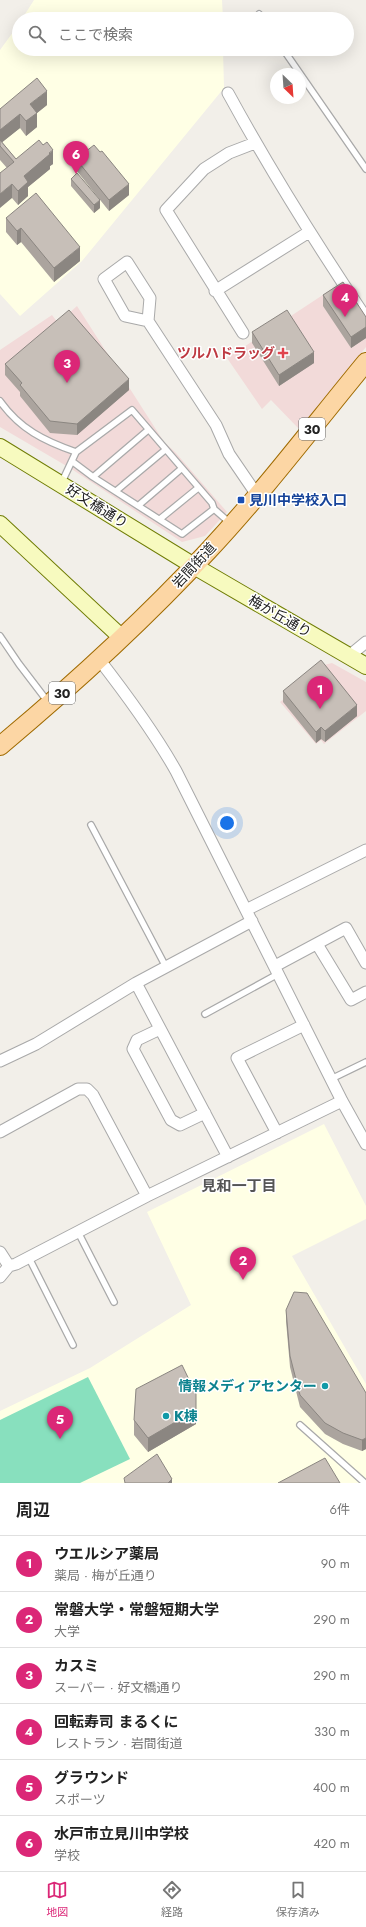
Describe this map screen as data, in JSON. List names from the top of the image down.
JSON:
{
  "streets": {
    "main road": ["30", "岩間街道"],
    "street": ["好文橋通り", "梅が丘通り"]
  },
  "crossings": [
    ["好文橋通り", "岩間街道"],
    ["好文橋通り", "梅が丘通り"],
    ["岩間街道", "梅が丘通り"]
  ],
  "districts": ["見和一丁目"],
  "places": {
    "health": ["ツルハドラッグ"],
    "transit": ["見川中学校入口"],
    "other": ["情報メディアセンター", "K棟"]
  },
  "north": "bottom right",
  "page": {
    "search": "ここで検索",
    "pins": [
      "6",
      "4",
      "3",
      "1",
      "2",
      "5"
    ],
    "heading": ["周辺", "6件"],
    "list": [
      {
        "mark": "1",
        "name": "ウエルシア薬局",
        "note": "薬局 · 梅が丘通り",
        "value": "90 m"
      },
      {
        "mark": "2",
        "name": "常磐大学・常磐短期大学",
        "note": "大学",
        "value": "290 m"
      },
      {
        "mark": "3",
        "name": "カスミ",
        "note": "スーパー · 好文橋通り",
        "value": "290 m"
      },
      {
        "mark": "4",
        "name": "回転寿司 まるくに",
        "note": "レストラン · 岩間街道",
        "value": "330 m"
      },
      {
        "mark": "5",
        "name": "グラウンド",
        "note": "スポーツ",
        "value": "400 m"
      },
      {
        "mark": "6",
        "name": "水戸市立見川中学校",
        "note": "学校",
        "value": "420 m"
      }
    ],
    "nav": ["地図", "経路", "保存済み"]
  }
}
